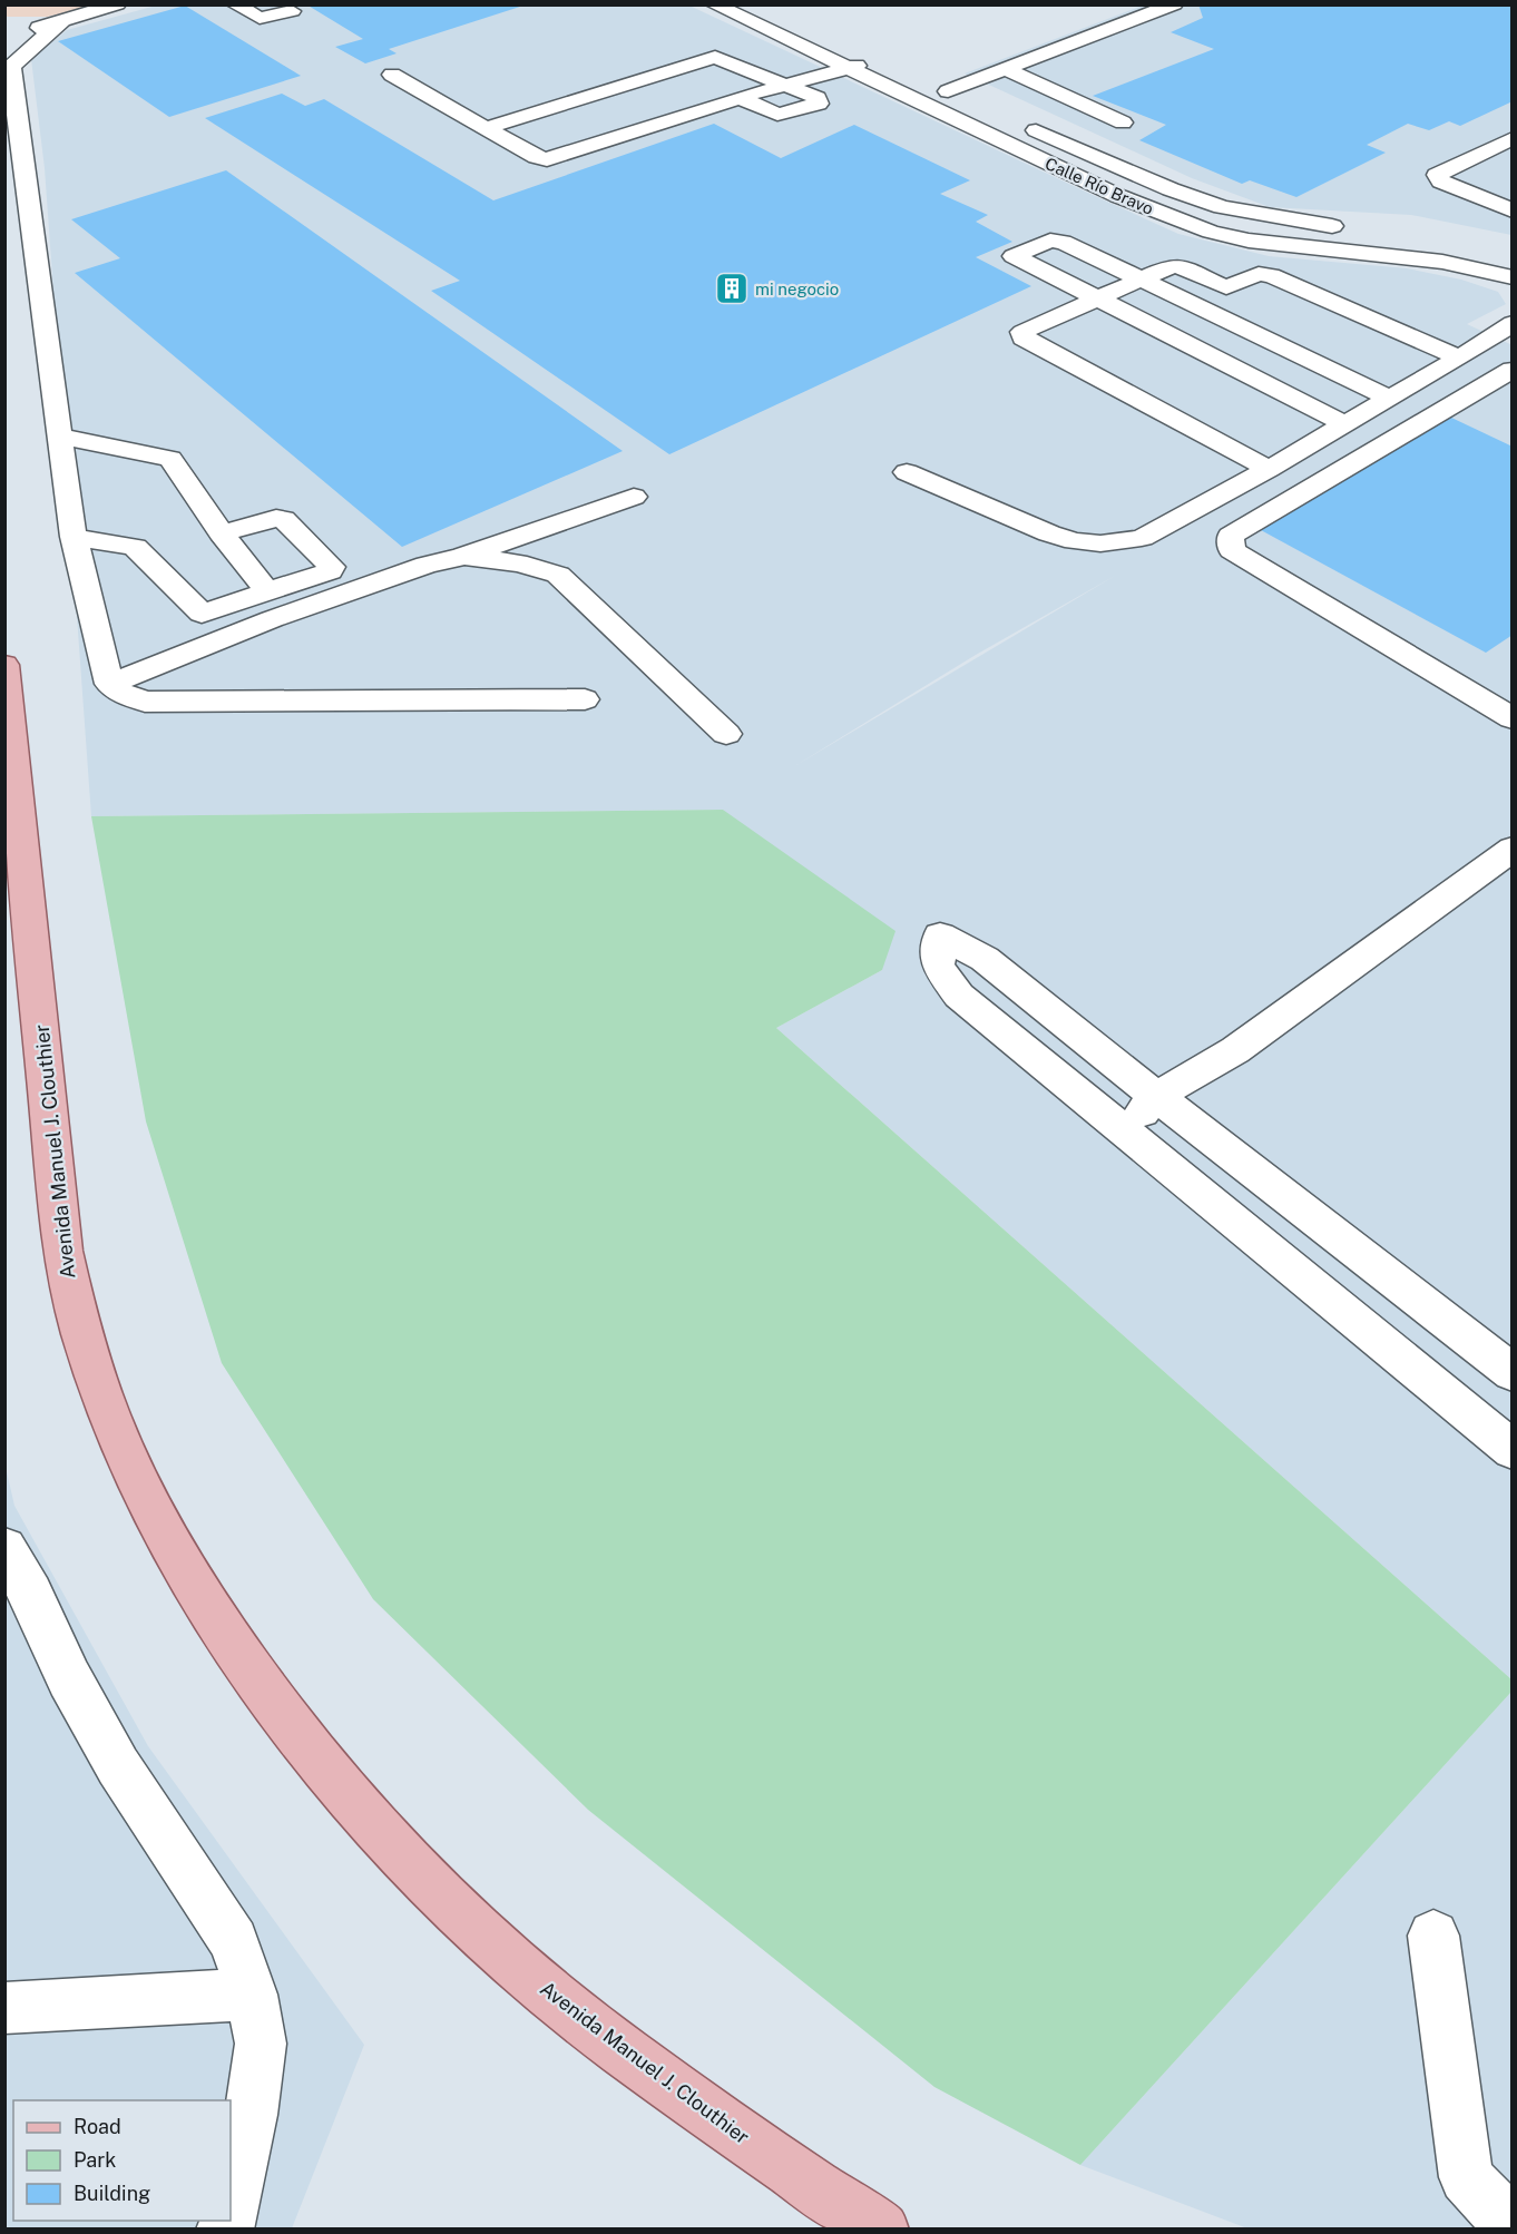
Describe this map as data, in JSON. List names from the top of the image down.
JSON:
{
  "streets": {
    "main road": ["Avenida Manuel J. Clouthier"],
    "street": ["Calle Río Bravo"]
  },
  "places": {
    "building": ["mi negocio"]
  },
  "legend": ["Road", "Park", "Building"]
}
